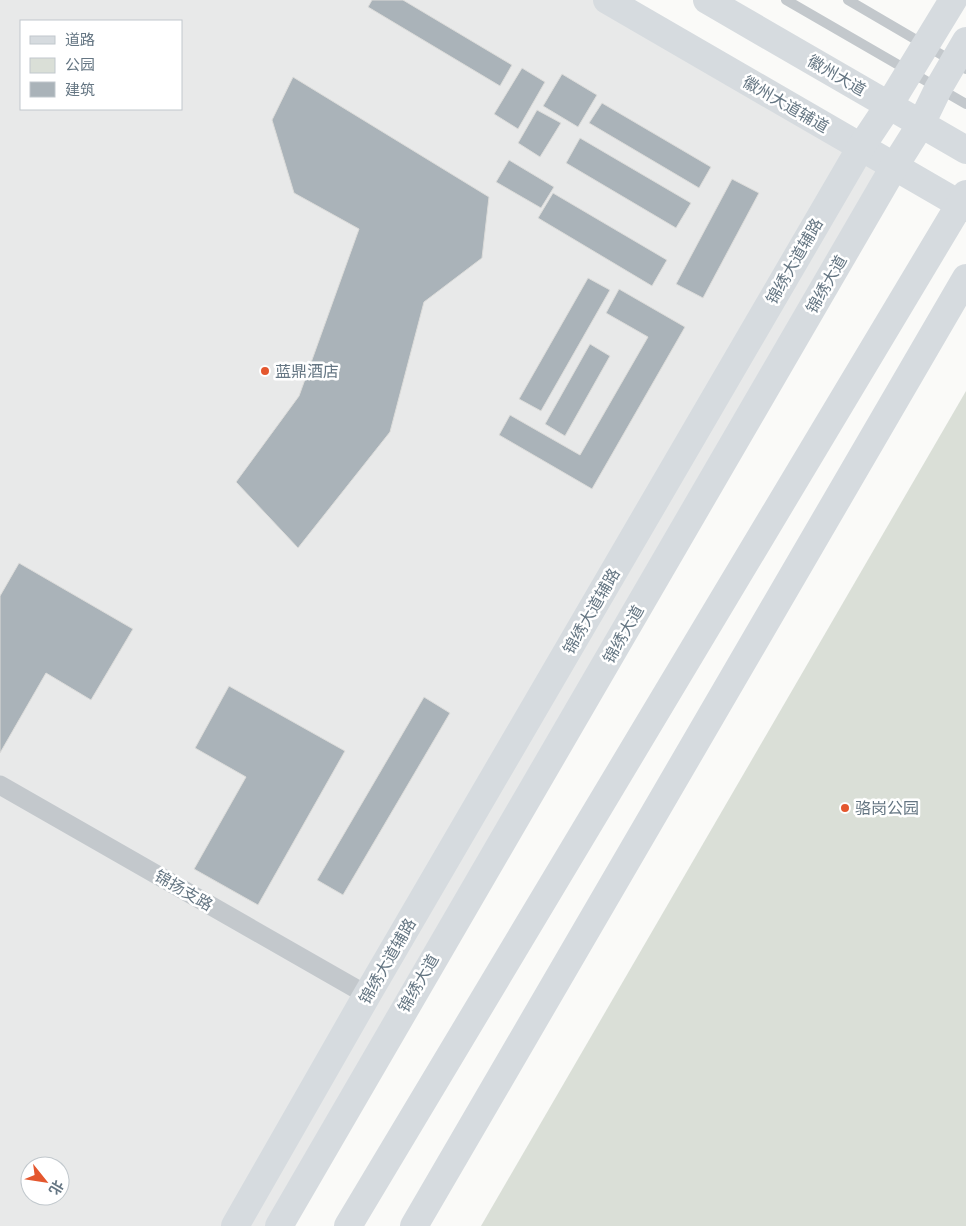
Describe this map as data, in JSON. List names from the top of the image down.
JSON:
{
  "streets": {
    "main road": [
      "徽州大道",
      "徽州大道辅道",
      "锦绣大道辅路",
      "锦绣大道"
    ],
    "street": ["锦扬支路"]
  },
  "crossings": [
    ["徽州大道", "锦绣大道辅路"],
    ["徽州大道", "锦绣大道"],
    ["徽州大道辅道", "锦绣大道辅路"],
    ["徽州大道辅道", "锦绣大道"],
    ["锦绣大道辅路", "锦扬支路"]
  ],
  "places": ["蓝鼎酒店", "骆岗公园"],
  "legend": ["道路", "公园", "建筑"],
  "north": "bottom right"
}
